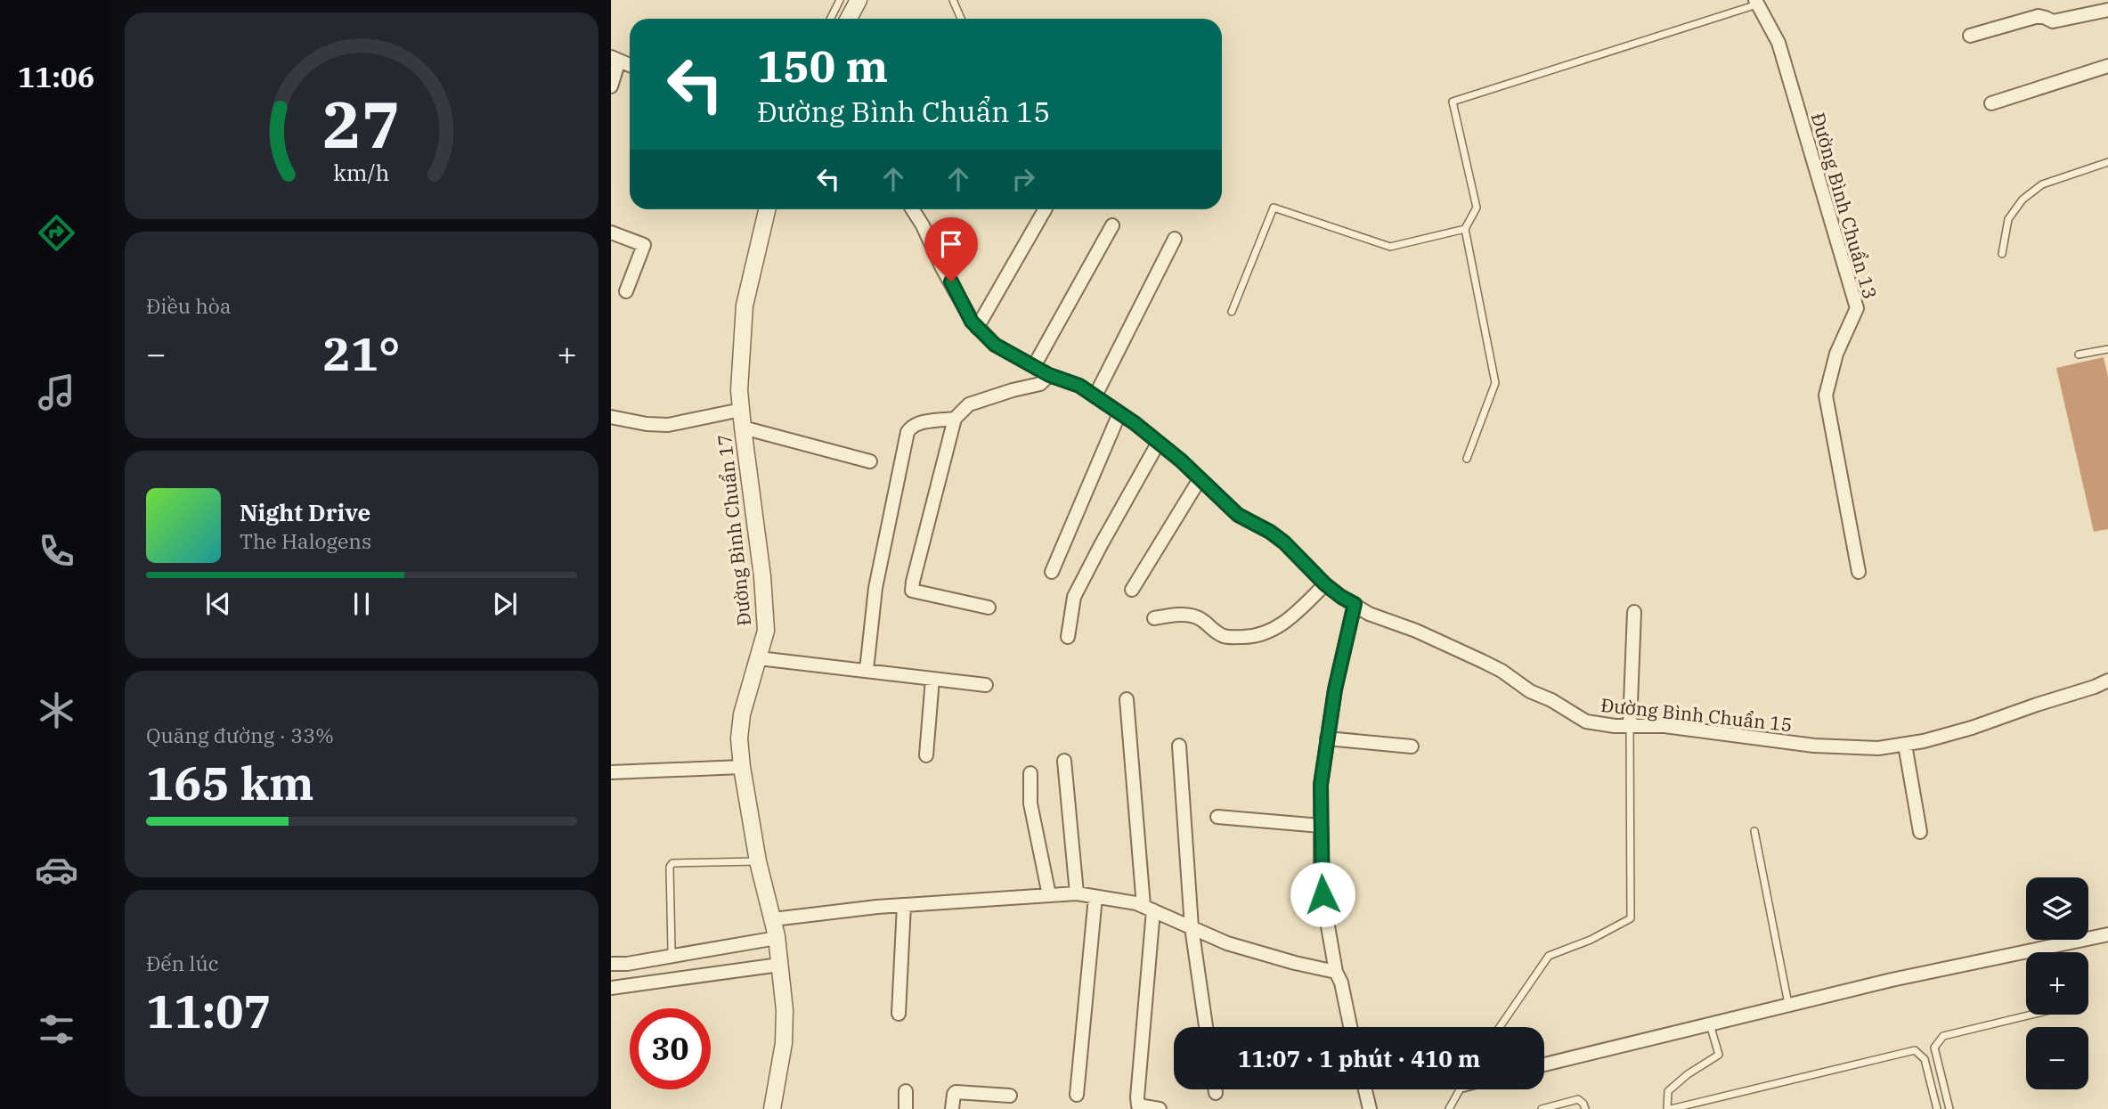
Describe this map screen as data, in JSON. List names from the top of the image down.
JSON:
{
  "streets": {
    "street": ["Đường Bình Chuẩn 13", "Đường Bình Chuẩn 17", "Đường Bình Chuẩn 15"]
  },
  "page": {
    "tabs": "11:06",
    "turn": ["150 m", "Đường Bình Chuẩn 15"],
    "tile": [
      "Điều hòa",
      ["Quãng đường · 33%", "165 km"],
      ["Đến lúc", "11:07"]
    ],
    "heat": ["−", "21°", "+"],
    "song": ["Night Drive", "The Halogens"],
    "map_buttons": ["+", "−"],
    "limit": "30",
    "trip": "11:07 · 1 phút · 410 m",
    "gauge": ["27", "km/h"]
  }
}
